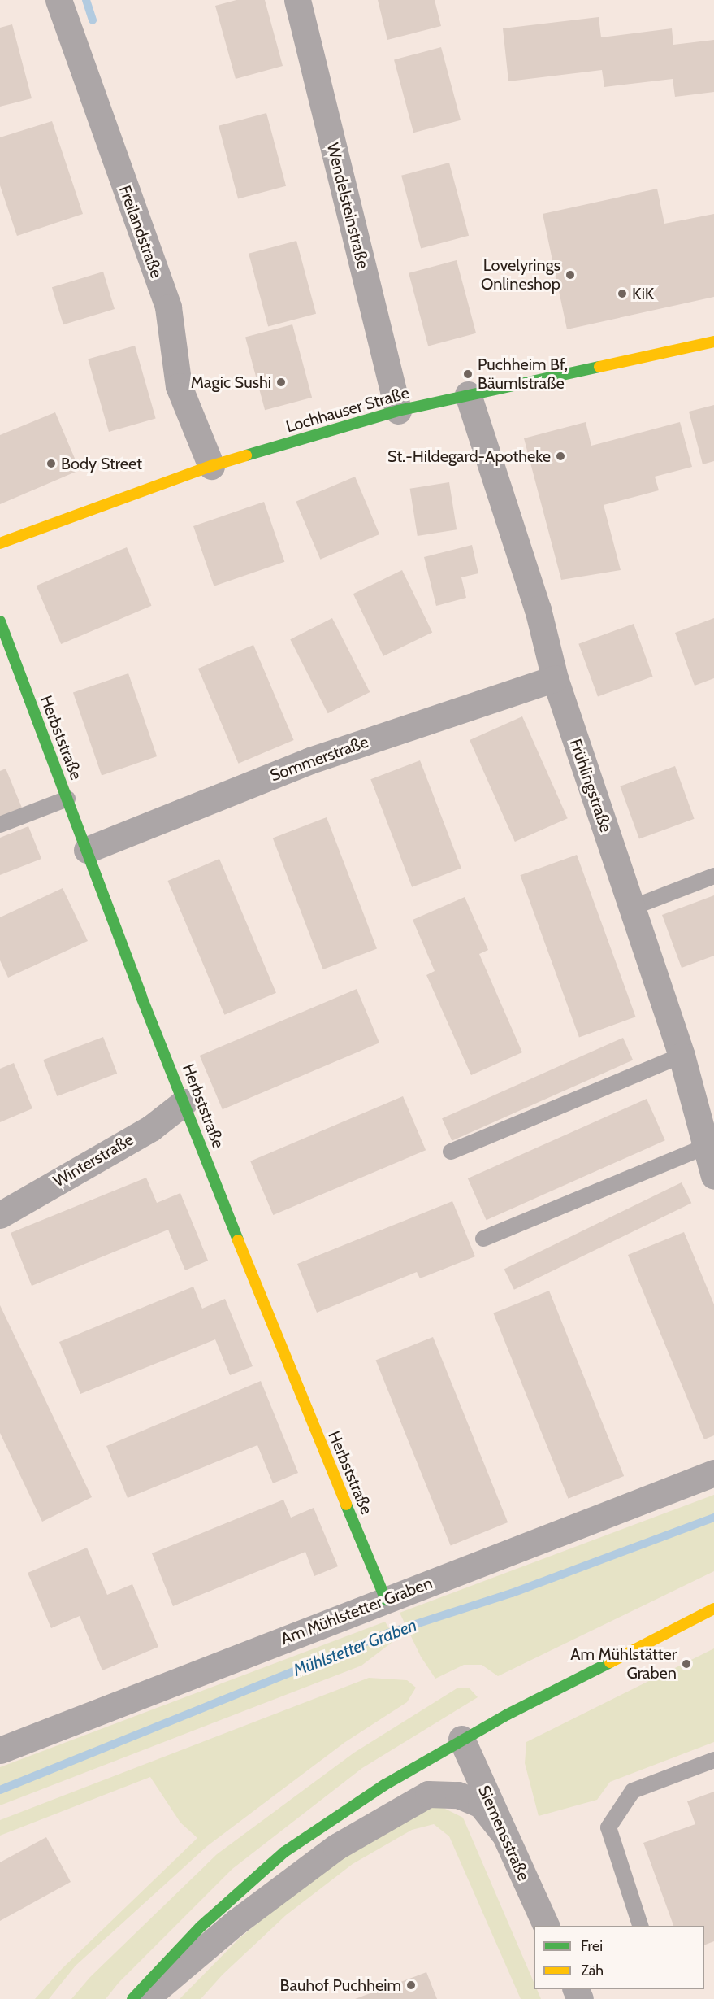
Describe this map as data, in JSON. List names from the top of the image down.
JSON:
{
  "streets": {
    "street": [
      "Wendelsteinstraße",
      "Freilandstraße",
      "Lochhauser Straße",
      "Herbststraße",
      "Sommerstraße",
      "Frühlingstraße",
      "Winterstraße",
      "Am Mühlstetter Graben",
      "Siemensstraße"
    ]
  },
  "crossings": [
    ["Wendelsteinstraße", "Lochhauser Straße"],
    ["Freilandstraße", "Lochhauser Straße"],
    ["Lochhauser Straße", "Frühlingstraße"],
    ["Herbststraße", "Sommerstraße"],
    ["Herbststraße", "Winterstraße"],
    ["Herbststraße", "Am Mühlstetter Graben"],
    ["Sommerstraße", "Frühlingstraße"]
  ],
  "water": ["Mühlstetter Graben"],
  "places": [
    "Lovelyrings Onlineshop",
    "KiK",
    "Puchheim Bf, Bäumlstraße",
    "Magic Sushi",
    "St.-Hildegard-Apotheke",
    "Body Street",
    "Am Mühlstätter Graben",
    "Bauhof Puchheim"
  ],
  "legend": ["Frei", "Zäh"]
}
